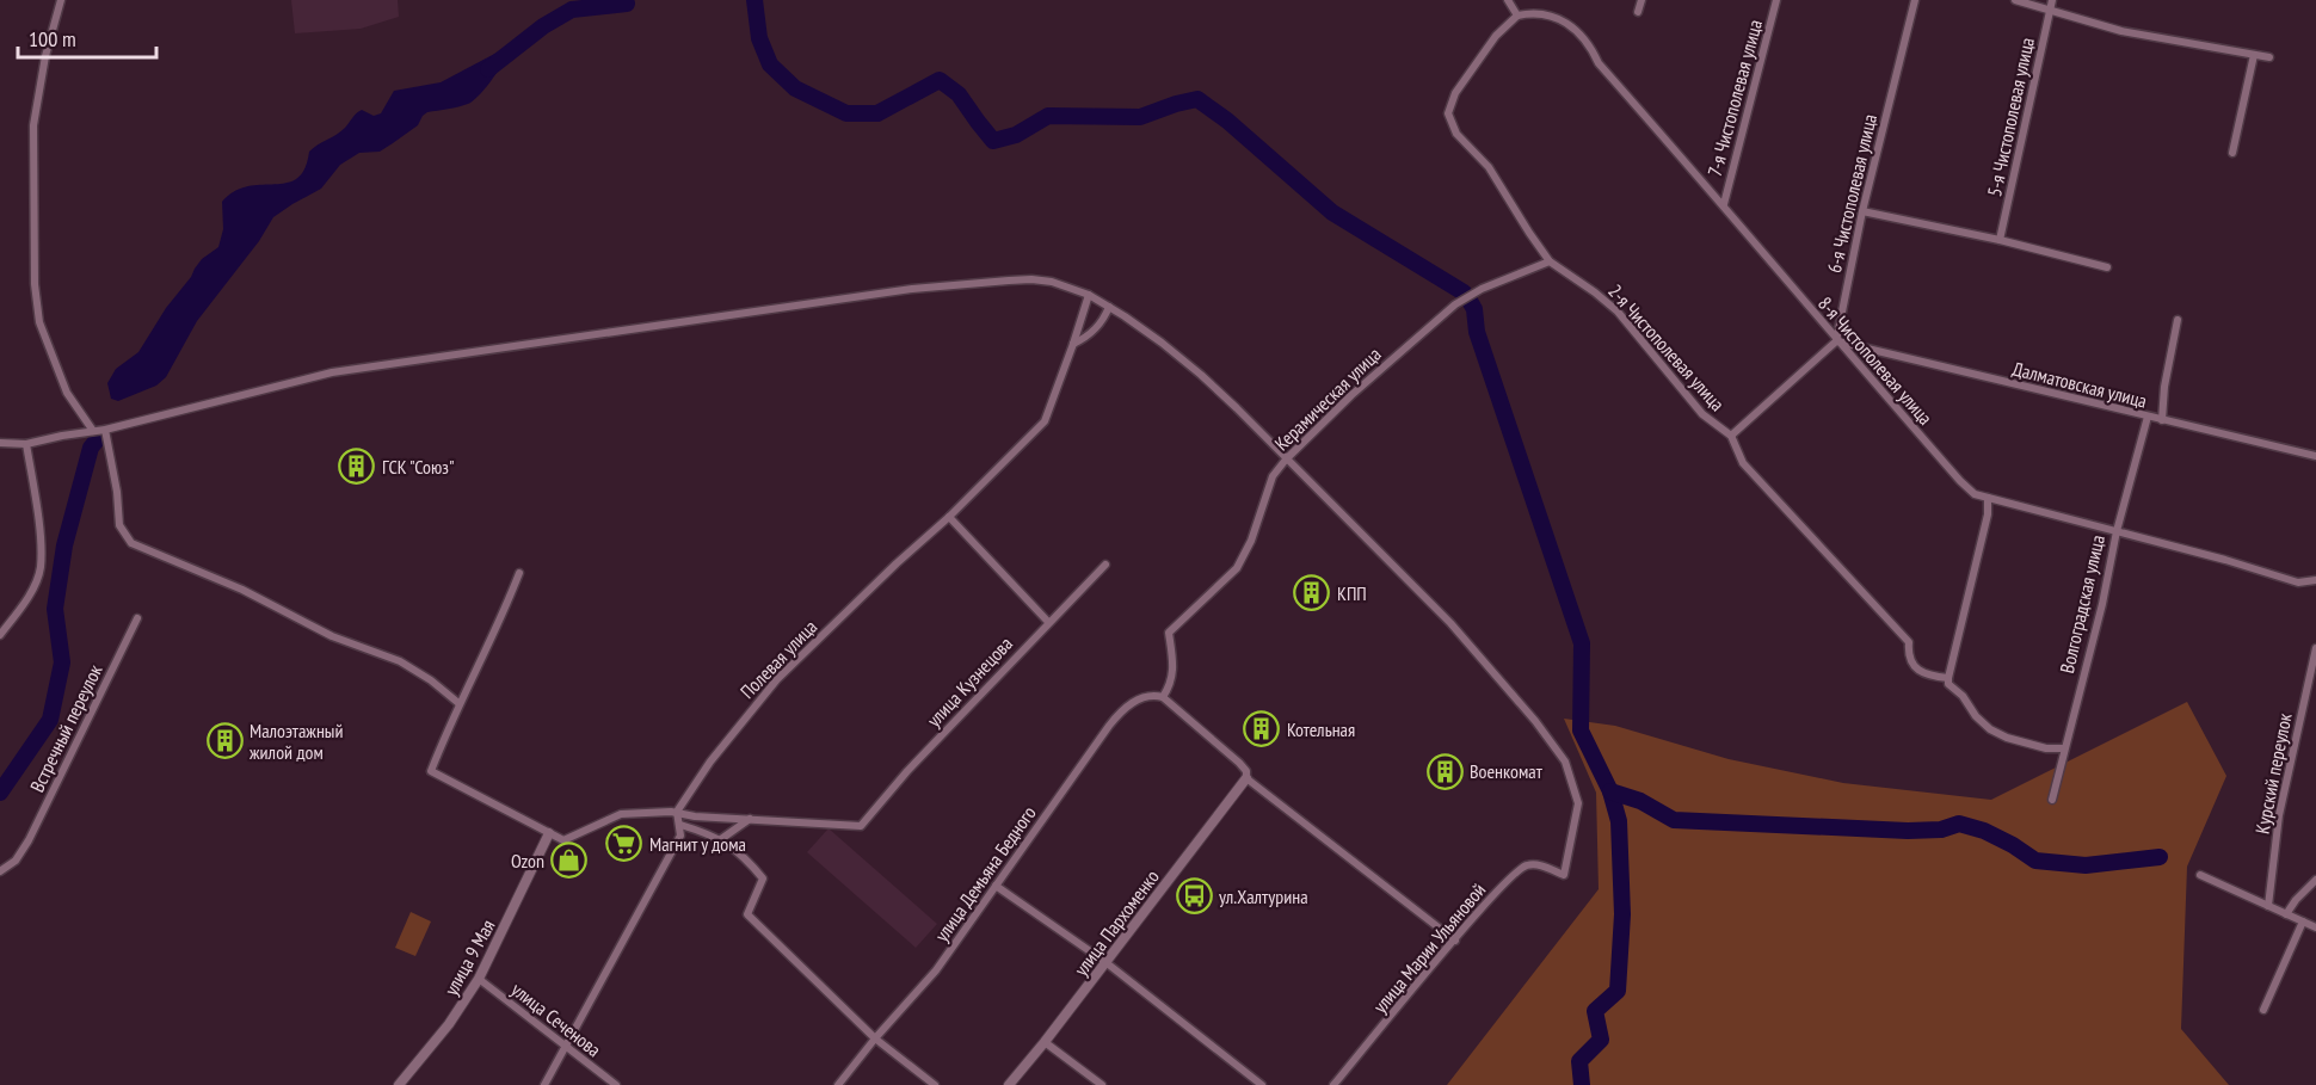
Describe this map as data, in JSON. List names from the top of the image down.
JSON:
{
  "streets": {
    "street": [
      "7-я Чистополевая улица",
      "5-я Чистополевая улица",
      "6-я Чистополевая улица",
      "2-я Чистополевая улица",
      "8-я Чистополевая улица",
      "Далматовская улица",
      "Керамическая улица",
      "Волгоградская улица",
      "Полевая улица",
      "улица Кузнецова",
      "Встречный переулок",
      "Курский переулок",
      "улица Демьяна Бедного",
      "улица Пархоменко",
      "улица Марии Ульяновой",
      "улица 9 Мая",
      "улица Сеченова"
    ]
  },
  "crossings": [
    ["7-я Чистополевая улица", "8-я Чистополевая улица"],
    ["6-я Чистополевая улица", "8-я Чистополевая улица"],
    ["6-я Чистополевая улица", "Далматовская улица"],
    ["2-я Чистополевая улица", "8-я Чистополевая улица"],
    ["2-я Чистополевая улица", "Керамическая улица"],
    ["8-я Чистополевая улица", "Далматовская улица"],
    ["8-я Чистополевая улица", "Волгоградская улица"],
    ["Далматовская улица", "Волгоградская улица"],
    ["Керамическая улица", "улица Демьяна Бедного"],
    ["Керамическая улица", "улица Марии Ульяновой"],
    ["улица 9 Мая", "улица Сеченова"]
  ],
  "places": {
    "building": [
      "ГСК \"Союз\"",
      "КПП",
      "Котельная",
      "Малоэтажный жилой дом",
      "Военкомат"
    ],
    "supermarket": ["Магнит у дома"],
    "shop": ["Ozon"],
    "bus stop": ["ул.Халтурина"]
  },
  "scale_bar": "100 m"
}
